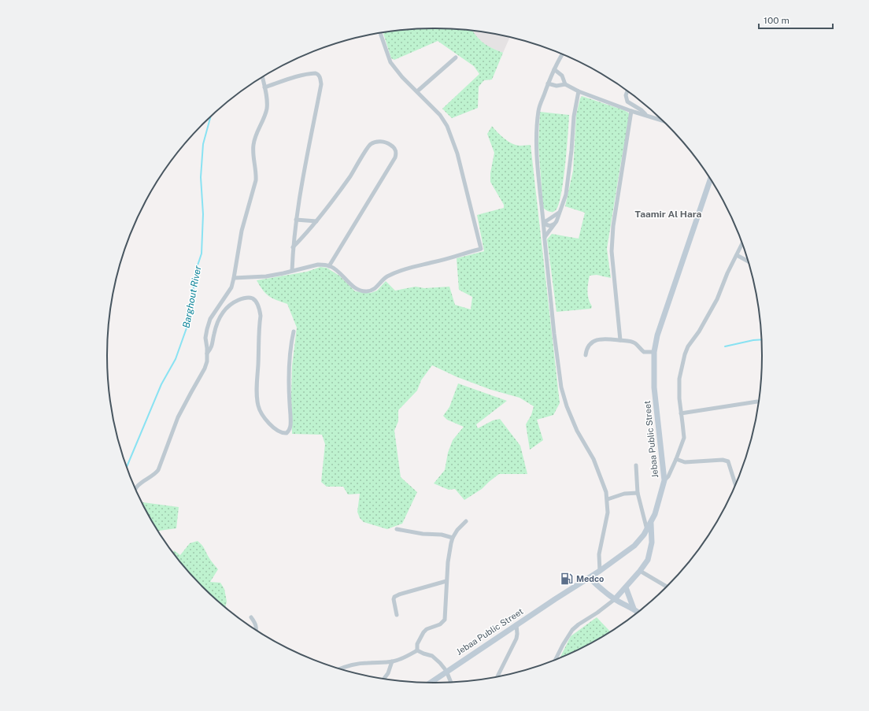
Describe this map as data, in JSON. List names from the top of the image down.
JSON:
{
  "streets": {
    "main road": ["Jebaa Public Street"]
  },
  "districts": ["Taamir Al Hara"],
  "water": ["Barghout River"],
  "places": {
    "fuel station": ["Medco"]
  },
  "scale_bar": "100 m"
}
